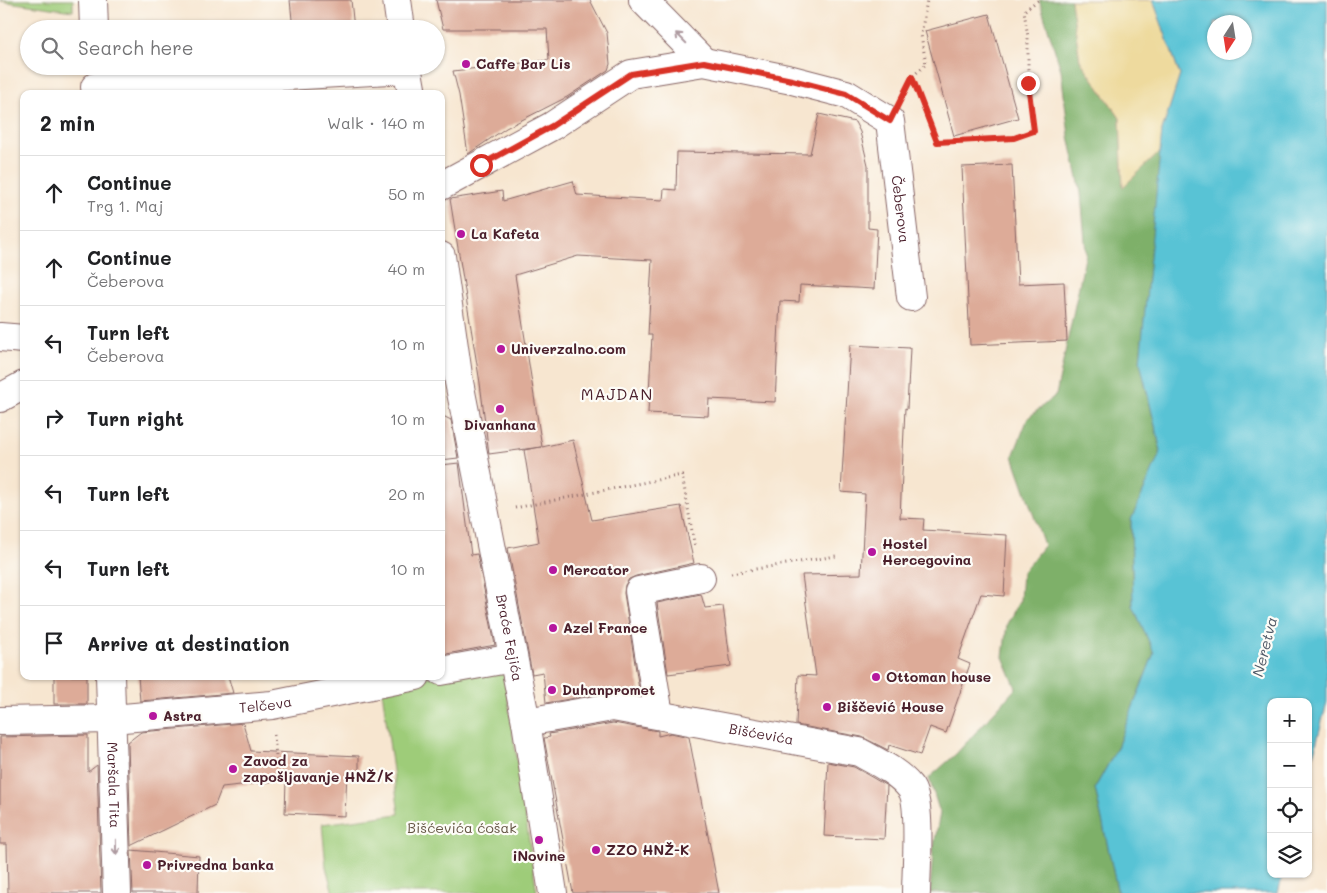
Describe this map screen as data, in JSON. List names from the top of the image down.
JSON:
{
  "streets": {
    "street": [
      "Čeberova",
      "Braće Fejića",
      "Telčeva",
      "Bišćevića",
      "Maršala Tita"
    ]
  },
  "crossings": [
    ["Braće Fejića", "Bišćevića"],
    ["Telčeva", "Maršala Tita"]
  ],
  "one_way": ["Maršala Tita"],
  "districts": ["MAJDAN"],
  "water": ["Neretva"],
  "parks": ["Bišćevića ćošak"],
  "places": [
    "Caffe Bar Lis",
    "La Kafeta",
    "Univerzalno.com",
    "Divanhana",
    "Hostel Hercegovina",
    "Mercator",
    "Azel France",
    "Ottoman house",
    "Duhanpromet",
    "Biščević House",
    "Astra",
    "Zavod za zapošljavanje HNŽ/K",
    "iNovine",
    "ZZO HNŽ-K",
    "Privredna banka"
  ],
  "north": "bottom",
  "page": {
    "search": "Search here",
    "heading": ["2 min", "Walk · 140 m"],
    "list": [
      ["Continue", "Trg 1. Maj", "50 m"],
      ["Continue", "Čeberova", "40 m"],
      ["Turn left", "Čeberova", "10 m"],
      ["Turn right", "10 m"],
      ["Turn left", "20 m"],
      ["Turn left", "10 m"],
      "Arrive at destination"
    ],
    "map_buttons": ["+", "−"]
  }
}
